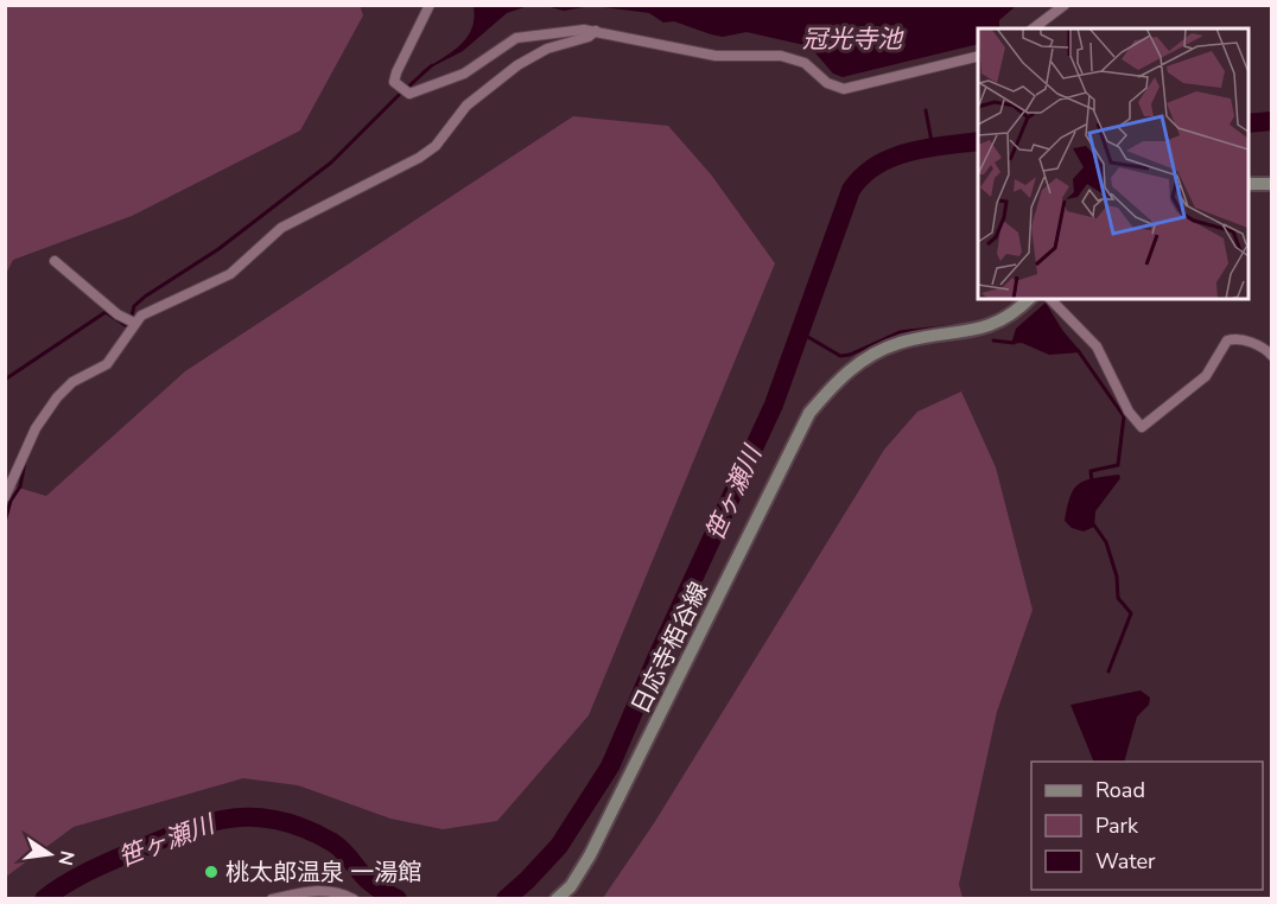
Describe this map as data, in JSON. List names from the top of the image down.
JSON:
{
  "streets": {
    "main road": ["日応寺栢谷線"]
  },
  "water": ["冠光寺池", "笹ヶ瀬川"],
  "places": ["桃太郎温泉 一湯館"],
  "legend": ["Road", "Park", "Water"],
  "north": "right"
}
